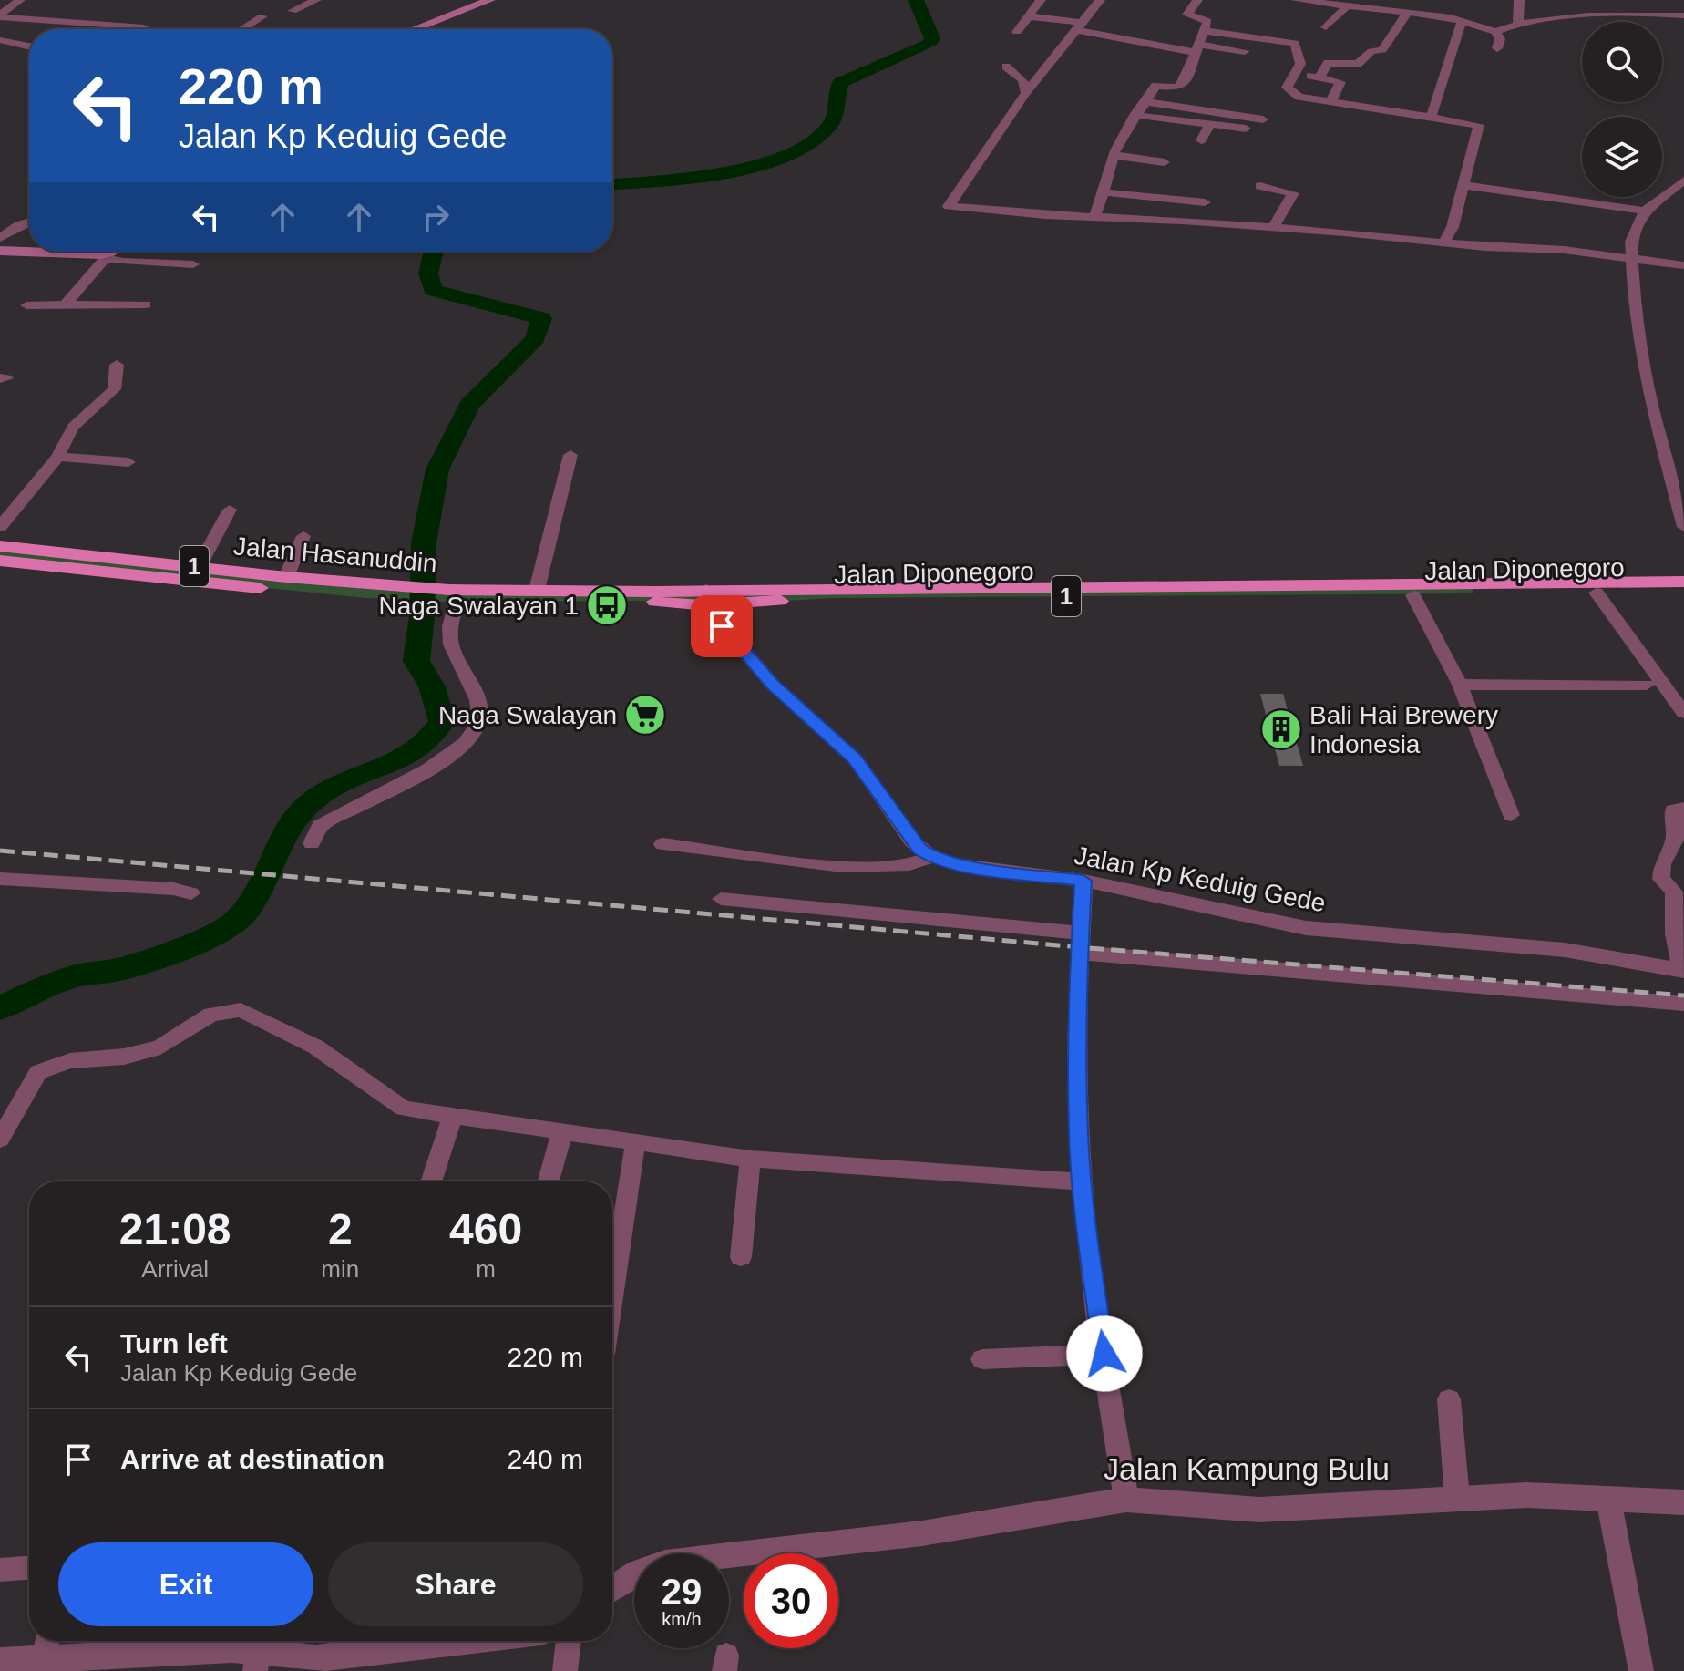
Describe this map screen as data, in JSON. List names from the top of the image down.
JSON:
{
  "streets": {
    "highway": ["Jalan Hasanuddin", "1", "Jalan Diponegoro"],
    "street": ["Jalan Kp Keduig Gede", "Jalan Kampung Bulu"]
  },
  "crossings": [
    ["Jalan Hasanuddin", "Jalan Diponegoro"],
    ["Jalan Diponegoro", "Jalan Kp Keduig Gede"]
  ],
  "places": {
    "bus stop": ["Naga Swalayan 1"],
    "supermarket": ["Naga Swalayan"],
    "building": ["Bali Hai Brewery Indonesia"]
  },
  "page": {
    "turn": ["220 m", "Jalan Kp Keduig Gede"],
    "eta": [
      "21:08",
      "Arrival",
      "2",
      "min",
      "460",
      "m"
    ],
    "list": [
      {
        "name": "Turn left",
        "note": "Jalan Kp Keduig Gede",
        "value": "220 m"
      },
      {
        "name": "Arrive at destination",
        "value": "240 m"
      }
    ],
    "buttons": ["Exit", "Share"],
    "speed": "29 km/h",
    "limit": "30"
  }
}
